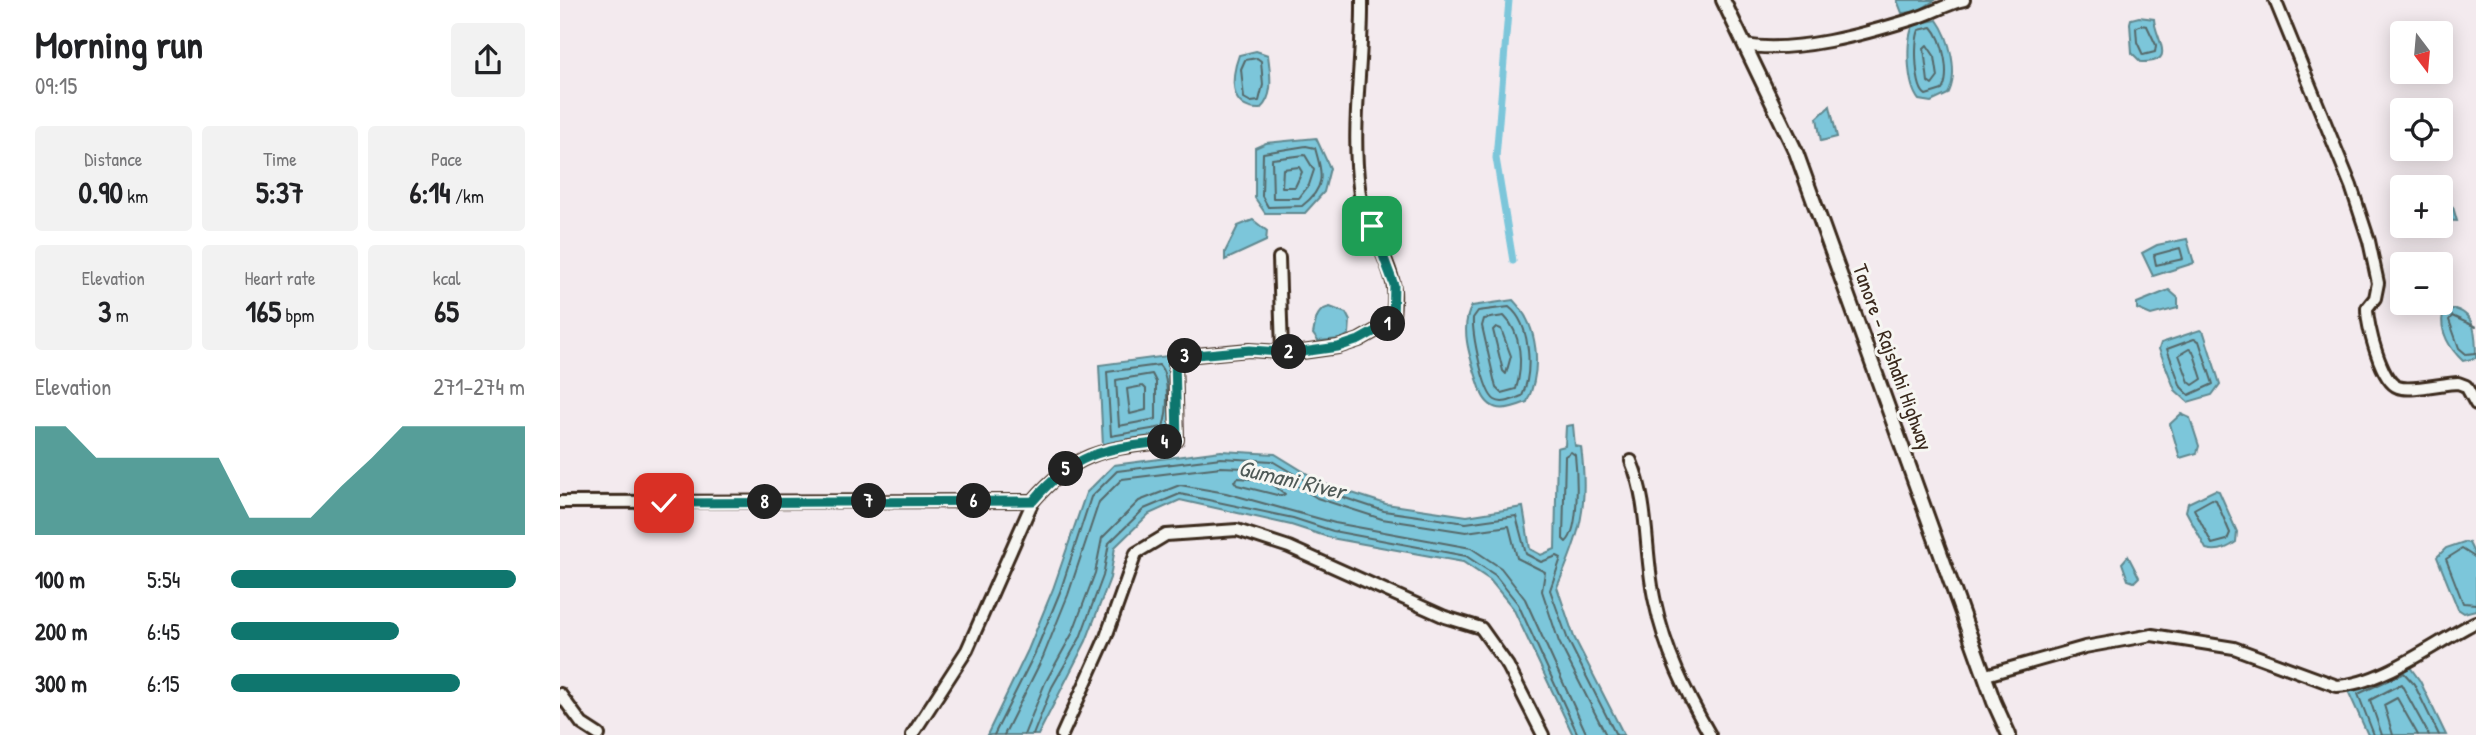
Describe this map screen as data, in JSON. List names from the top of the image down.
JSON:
{
  "streets": {
    "main road": ["Tanore - Rajshahi Highway"]
  },
  "water": ["Gumani River"],
  "north": "bottom",
  "page": {
    "heading": ["Morning run", "09:15"],
    "map_buttons": ["+", "−"],
    "stats": [
      ["Distance", "0.90 km"],
      ["Time", "5:37"],
      ["Pace", "6:14 /km"],
      ["Elevation", "3 m"],
      ["Heart rate", "165 bpm"],
      ["kcal", "65"]
    ],
    "pins": [
      "1",
      "2",
      "3",
      "4",
      "5",
      "6",
      "7",
      "8"
    ],
    "chart": ["Elevation", "271–274 m"],
    "list": [
      {
        "name": "100 m",
        "note": "5:54"
      },
      {
        "name": "200 m",
        "note": "6:45"
      },
      {
        "name": "300 m",
        "note": "6:15"
      }
    ]
  }
}
